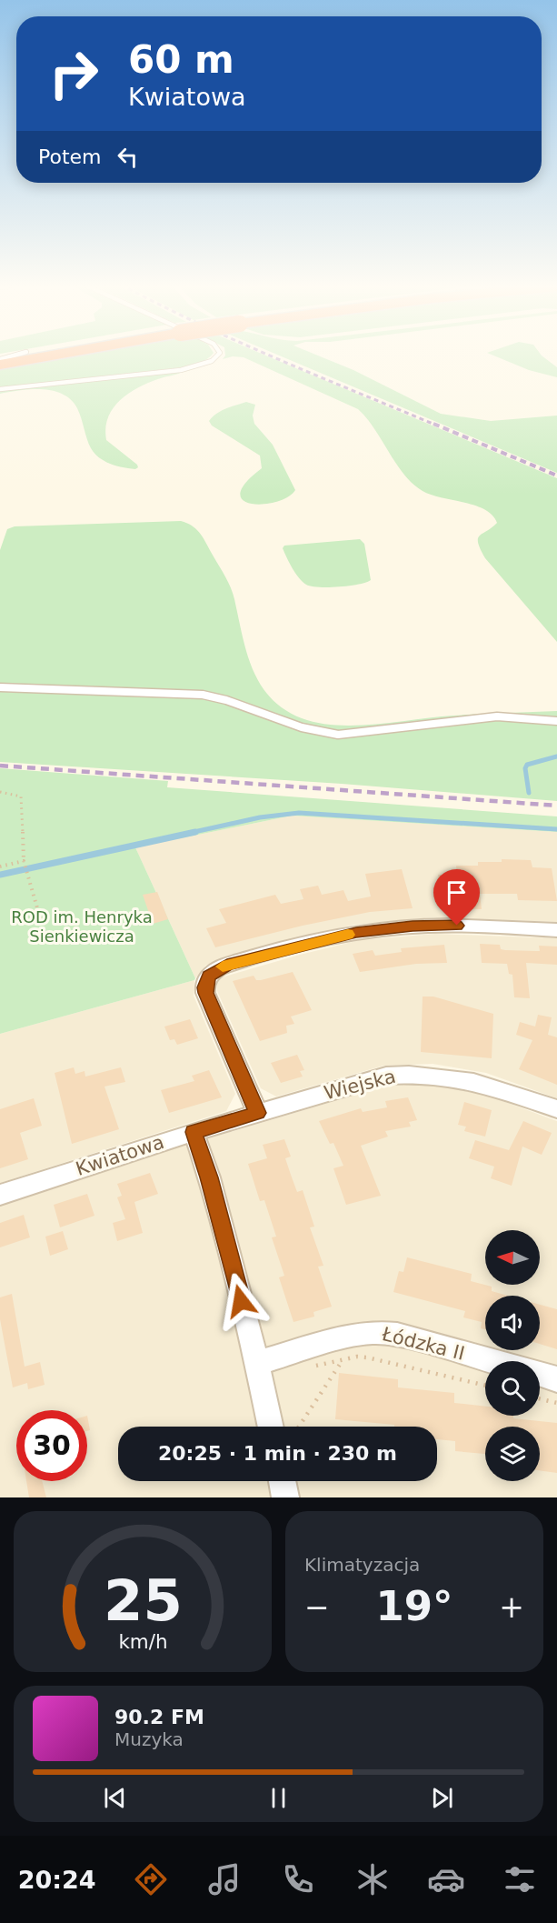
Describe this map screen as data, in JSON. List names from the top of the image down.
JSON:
{
  "streets": {
    "street": ["Wiejska", "Kwiatowa", "Łódzka II"]
  },
  "crossings": [
    ["Wiejska", "Kwiatowa"]
  ],
  "parks": ["ROD im. Henryka Sienkiewicza"],
  "north": "left",
  "page": {
    "turn": ["60 m", "Kwiatowa"],
    "then": "Potem",
    "limit": "30",
    "trip": "20:25 · 1 min · 230 m",
    "tile": "Klimatyzacja",
    "heat": ["−", "19°", "+"],
    "song": ["90.2 FM", "Muzyka"],
    "tabs": "20:24",
    "gauge": ["25", "km/h"]
  }
}
